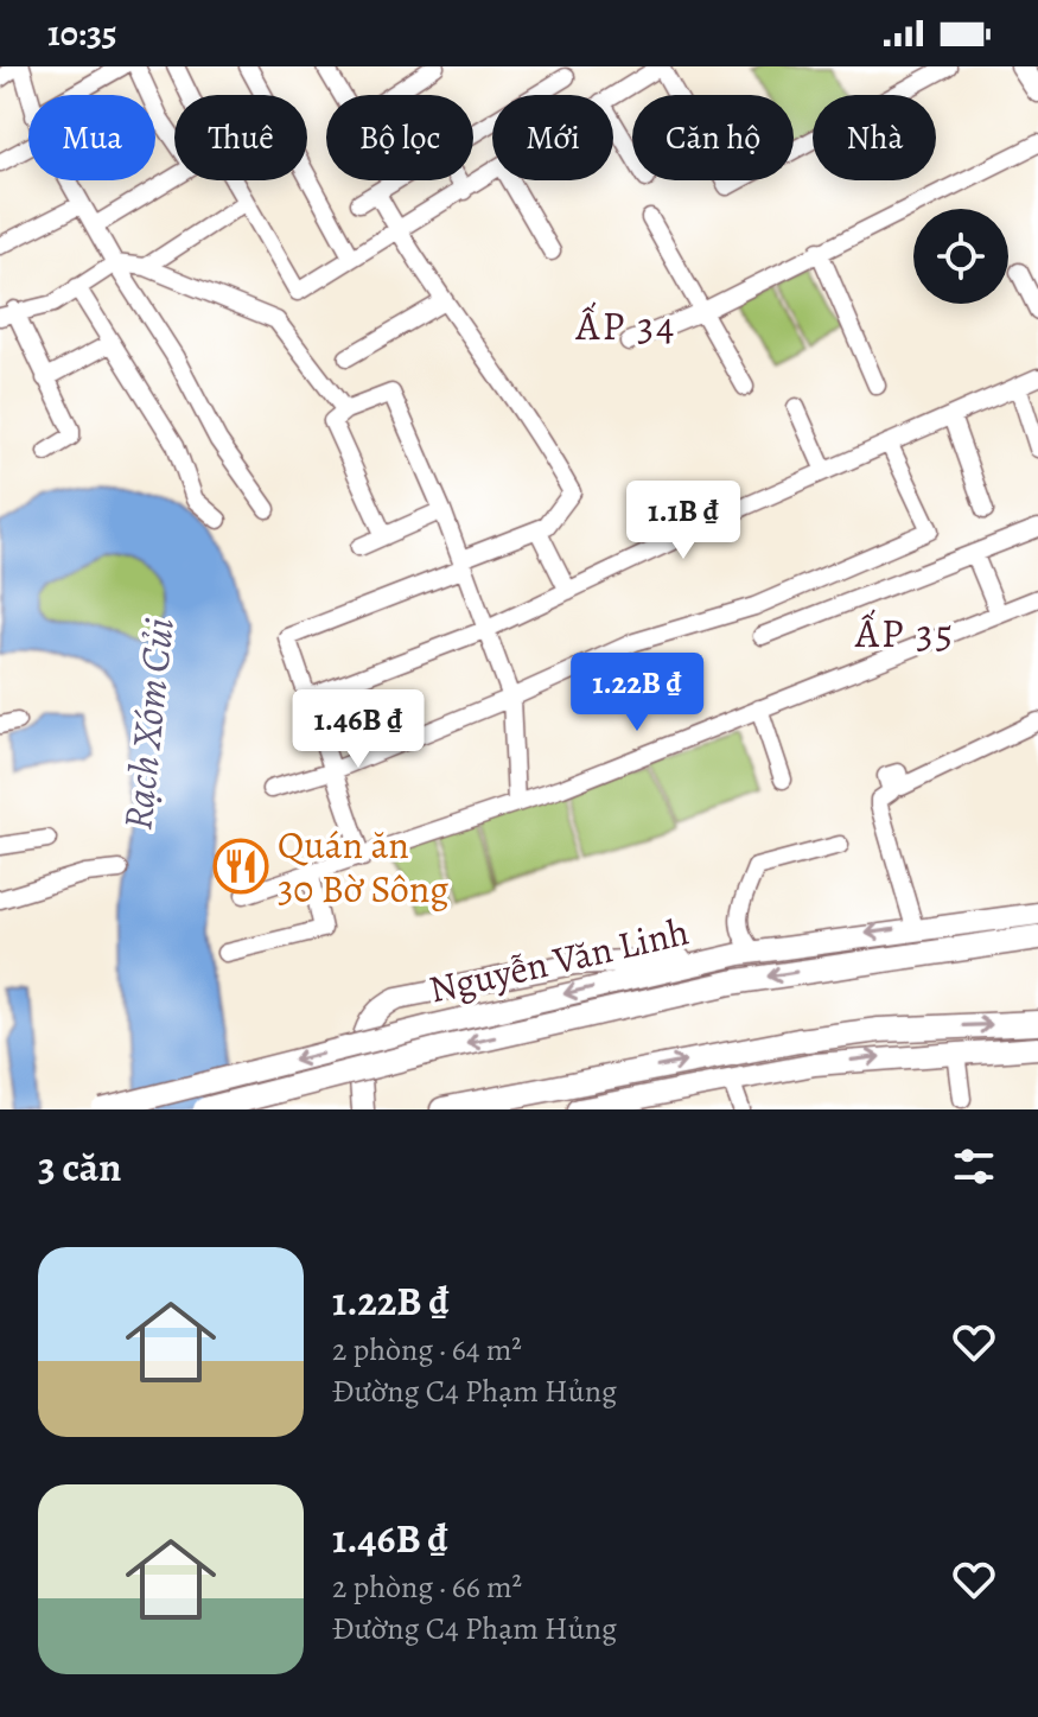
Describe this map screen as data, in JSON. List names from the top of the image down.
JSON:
{
  "streets": {
    "highway": ["Nguyễn Văn Linh"]
  },
  "districts": ["ẤP 34", "ẤP 35"],
  "water": ["Rạch Xóm Củi"],
  "places": {
    "restaurant": ["Quán ăn 30 Bờ Sông"]
  },
  "page": {
    "status": "10:35",
    "chip": [
      "Mua",
      "Thuê",
      "Bộ lọc",
      "Mới",
      "Căn hộ",
      "Nhà"
    ],
    "price": ["1.1B ₫", "1.22B ₫", "1.46B ₫"],
    "heading": "3 căn",
    "list": [
      {
        "name": "1.22B ₫",
        "note": "2 phòng · 64 m² · Đường C4 Phạm Hủng"
      },
      {
        "name": "1.46B ₫",
        "note": "2 phòng · 66 m² · Đường C4 Phạm Hủng"
      }
    ]
  }
}
